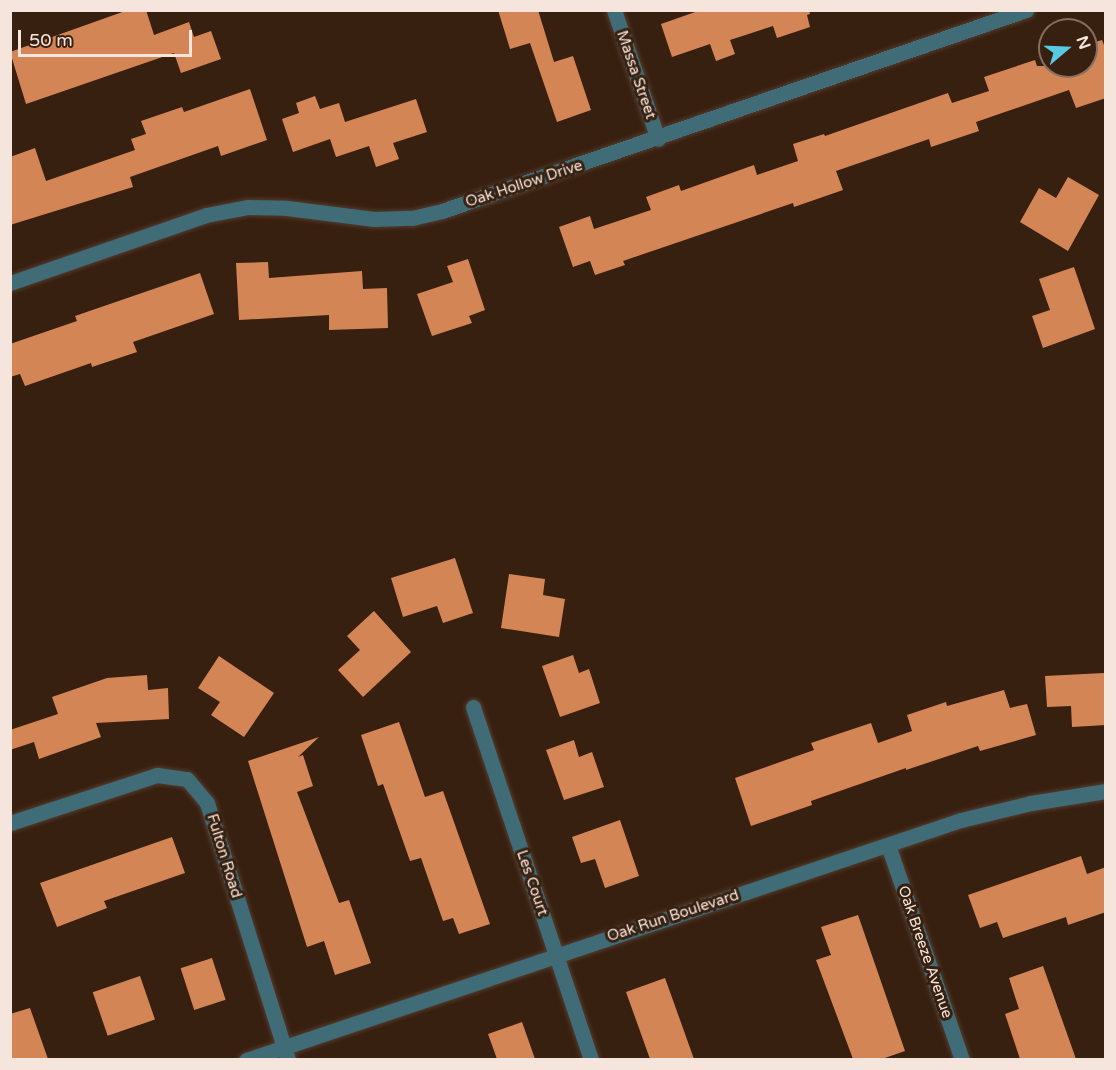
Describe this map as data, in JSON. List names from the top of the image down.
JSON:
{
  "streets": {
    "street": [
      "Massa Street",
      "Oak Hollow Drive",
      "Fulton Road",
      "Les Court",
      "Oak Run Boulevard",
      "Oak Breeze Avenue"
    ]
  },
  "crossings": [
    ["Massa Street", "Oak Hollow Drive"],
    ["Fulton Road", "Oak Run Boulevard"],
    ["Les Court", "Oak Run Boulevard"],
    ["Oak Run Boulevard", "Oak Breeze Avenue"]
  ],
  "scale_bar": "50 m",
  "north": "right"
}
